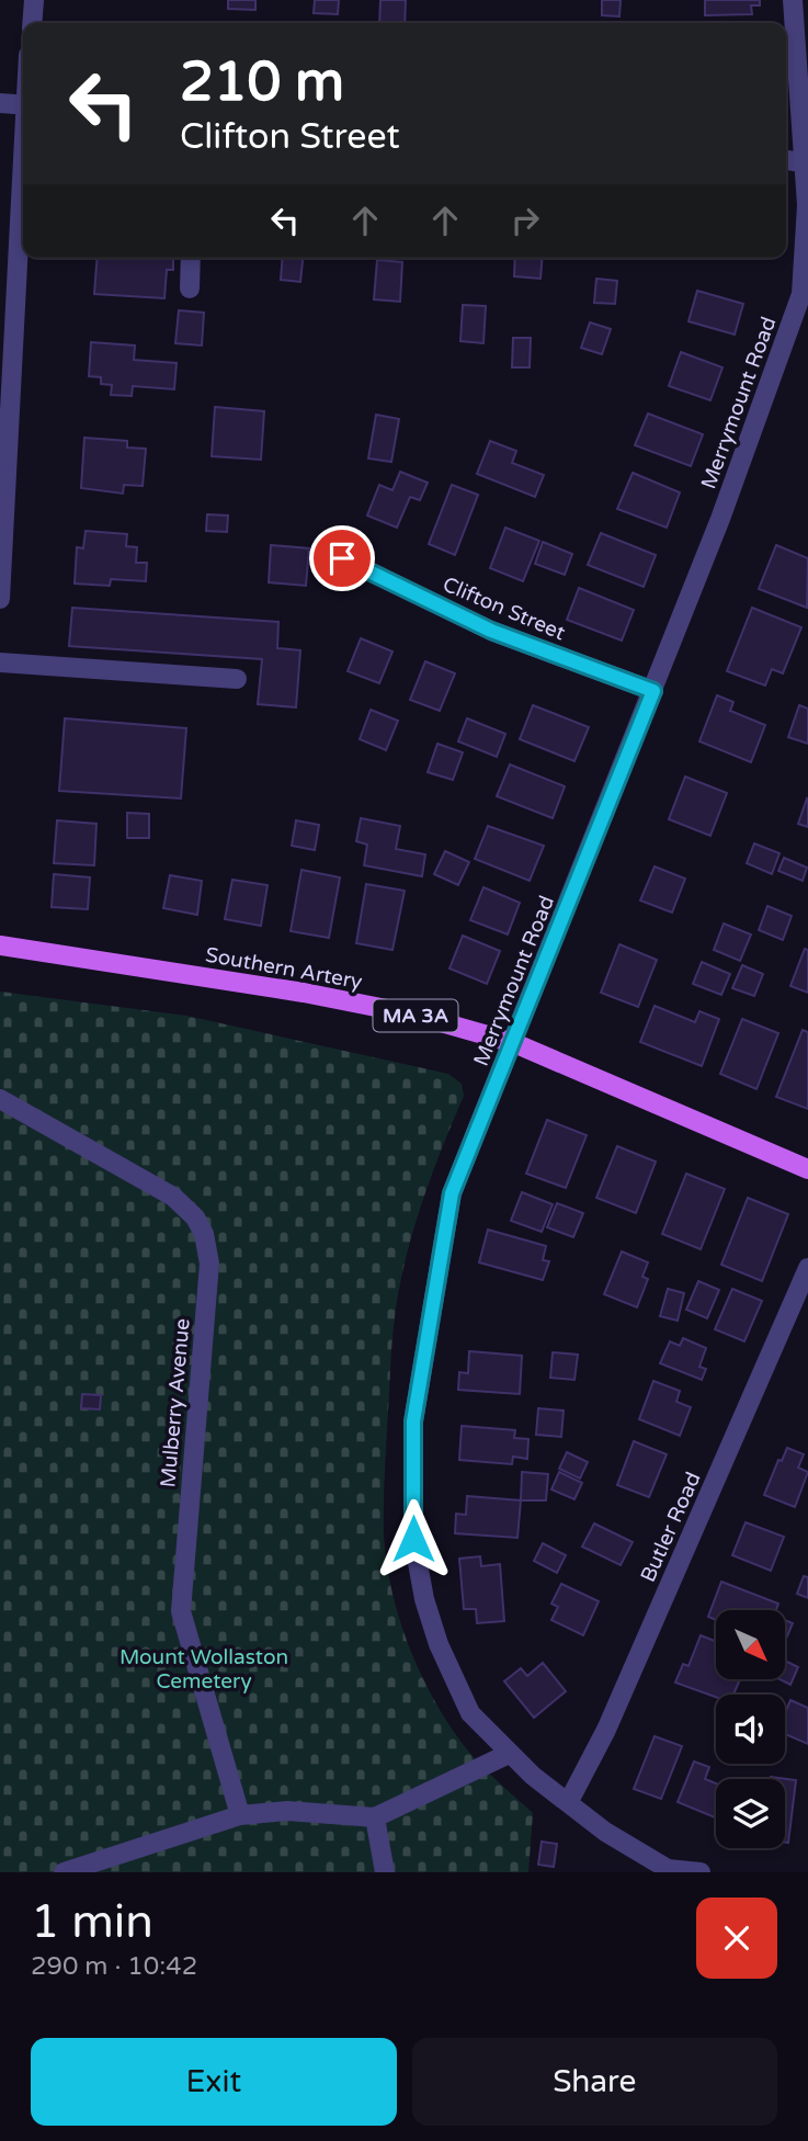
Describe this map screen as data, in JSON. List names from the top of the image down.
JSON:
{
  "streets": {
    "main road": ["Southern Artery", "MA 3A"],
    "street": [
      "Merrymount Road",
      "Clifton Street",
      "Mulberry Avenue",
      "Butler Road"
    ]
  },
  "crossings": [
    ["Merrymount Road", "Clifton Street"],
    ["Merrymount Road", "Southern Artery"],
    ["Merrymount Road", "Butler Road"]
  ],
  "parks": ["Mount Wollaston Cemetery"],
  "north": "bottom right",
  "page": {
    "turn": ["210 m", "Clifton Street"],
    "heading": ["1 min", "290 m · 10:42"],
    "buttons": ["Exit", "Share"]
  }
}
